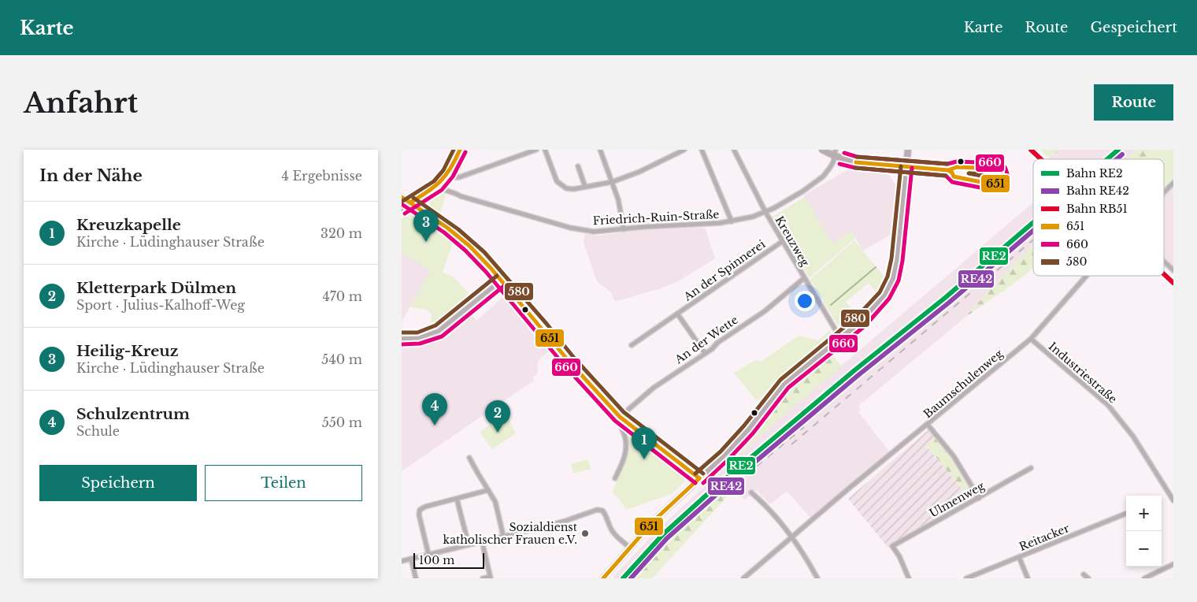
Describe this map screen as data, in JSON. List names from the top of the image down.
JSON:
{
  "streets": {
    "street": [
      "Friedrich-Ruin-Straße",
      "Kreuzweg",
      "An der Spinnerei",
      "An der Wette",
      "Industriestraße",
      "Baumschulenweg",
      "Ulmenweg",
      "Reitacker"
    ]
  },
  "crossings": [
    ["Friedrich-Ruin-Straße", "Kreuzweg"],
    ["Kreuzweg", "An der Spinnerei"],
    ["Kreuzweg", "An der Wette"],
    ["An der Spinnerei", "An der Wette"],
    ["Industriestraße", "Baumschulenweg"]
  ],
  "places": ["Sozialdienst katholischer Frauen e.V."],
  "lines": [
    "rail line RE2",
    "rail line RB51",
    "transit line 651",
    "transit line 580",
    "transit line 660",
    "rail line RE42"
  ],
  "legend": [
    "Bahn RE2",
    "Bahn RE42",
    "Bahn RB51",
    "651",
    "660",
    "580"
  ],
  "scale_bar": "100 m",
  "page": {
    "header": "Karte",
    "nav": ["Karte", "Route", "Gespeichert"],
    "buttons": [
      "Route",
      ["Speichern", "Teilen"]
    ],
    "title": "Anfahrt",
    "heading": ["In der Nähe", "4 Ergebnisse"],
    "list": [
      {
        "mark": "1",
        "name": "Kreuzkapelle",
        "note": "Kirche · Lüdinghauser Straße",
        "value": "320 m"
      },
      {
        "mark": "2",
        "name": "Kletterpark Dülmen",
        "note": "Sport · Julius-Kalhoff-Weg",
        "value": "470 m"
      },
      {
        "mark": "3",
        "name": "Heilig-Kreuz",
        "note": "Kirche · Lüdinghauser Straße",
        "value": "540 m"
      },
      {
        "mark": "4",
        "name": "Schulzentrum",
        "note": "Schule",
        "value": "550 m"
      }
    ],
    "pins": [
      "3",
      "4",
      "2",
      "1"
    ],
    "map_buttons": ["+", "−"],
    "scale": "100 m"
  }
}
